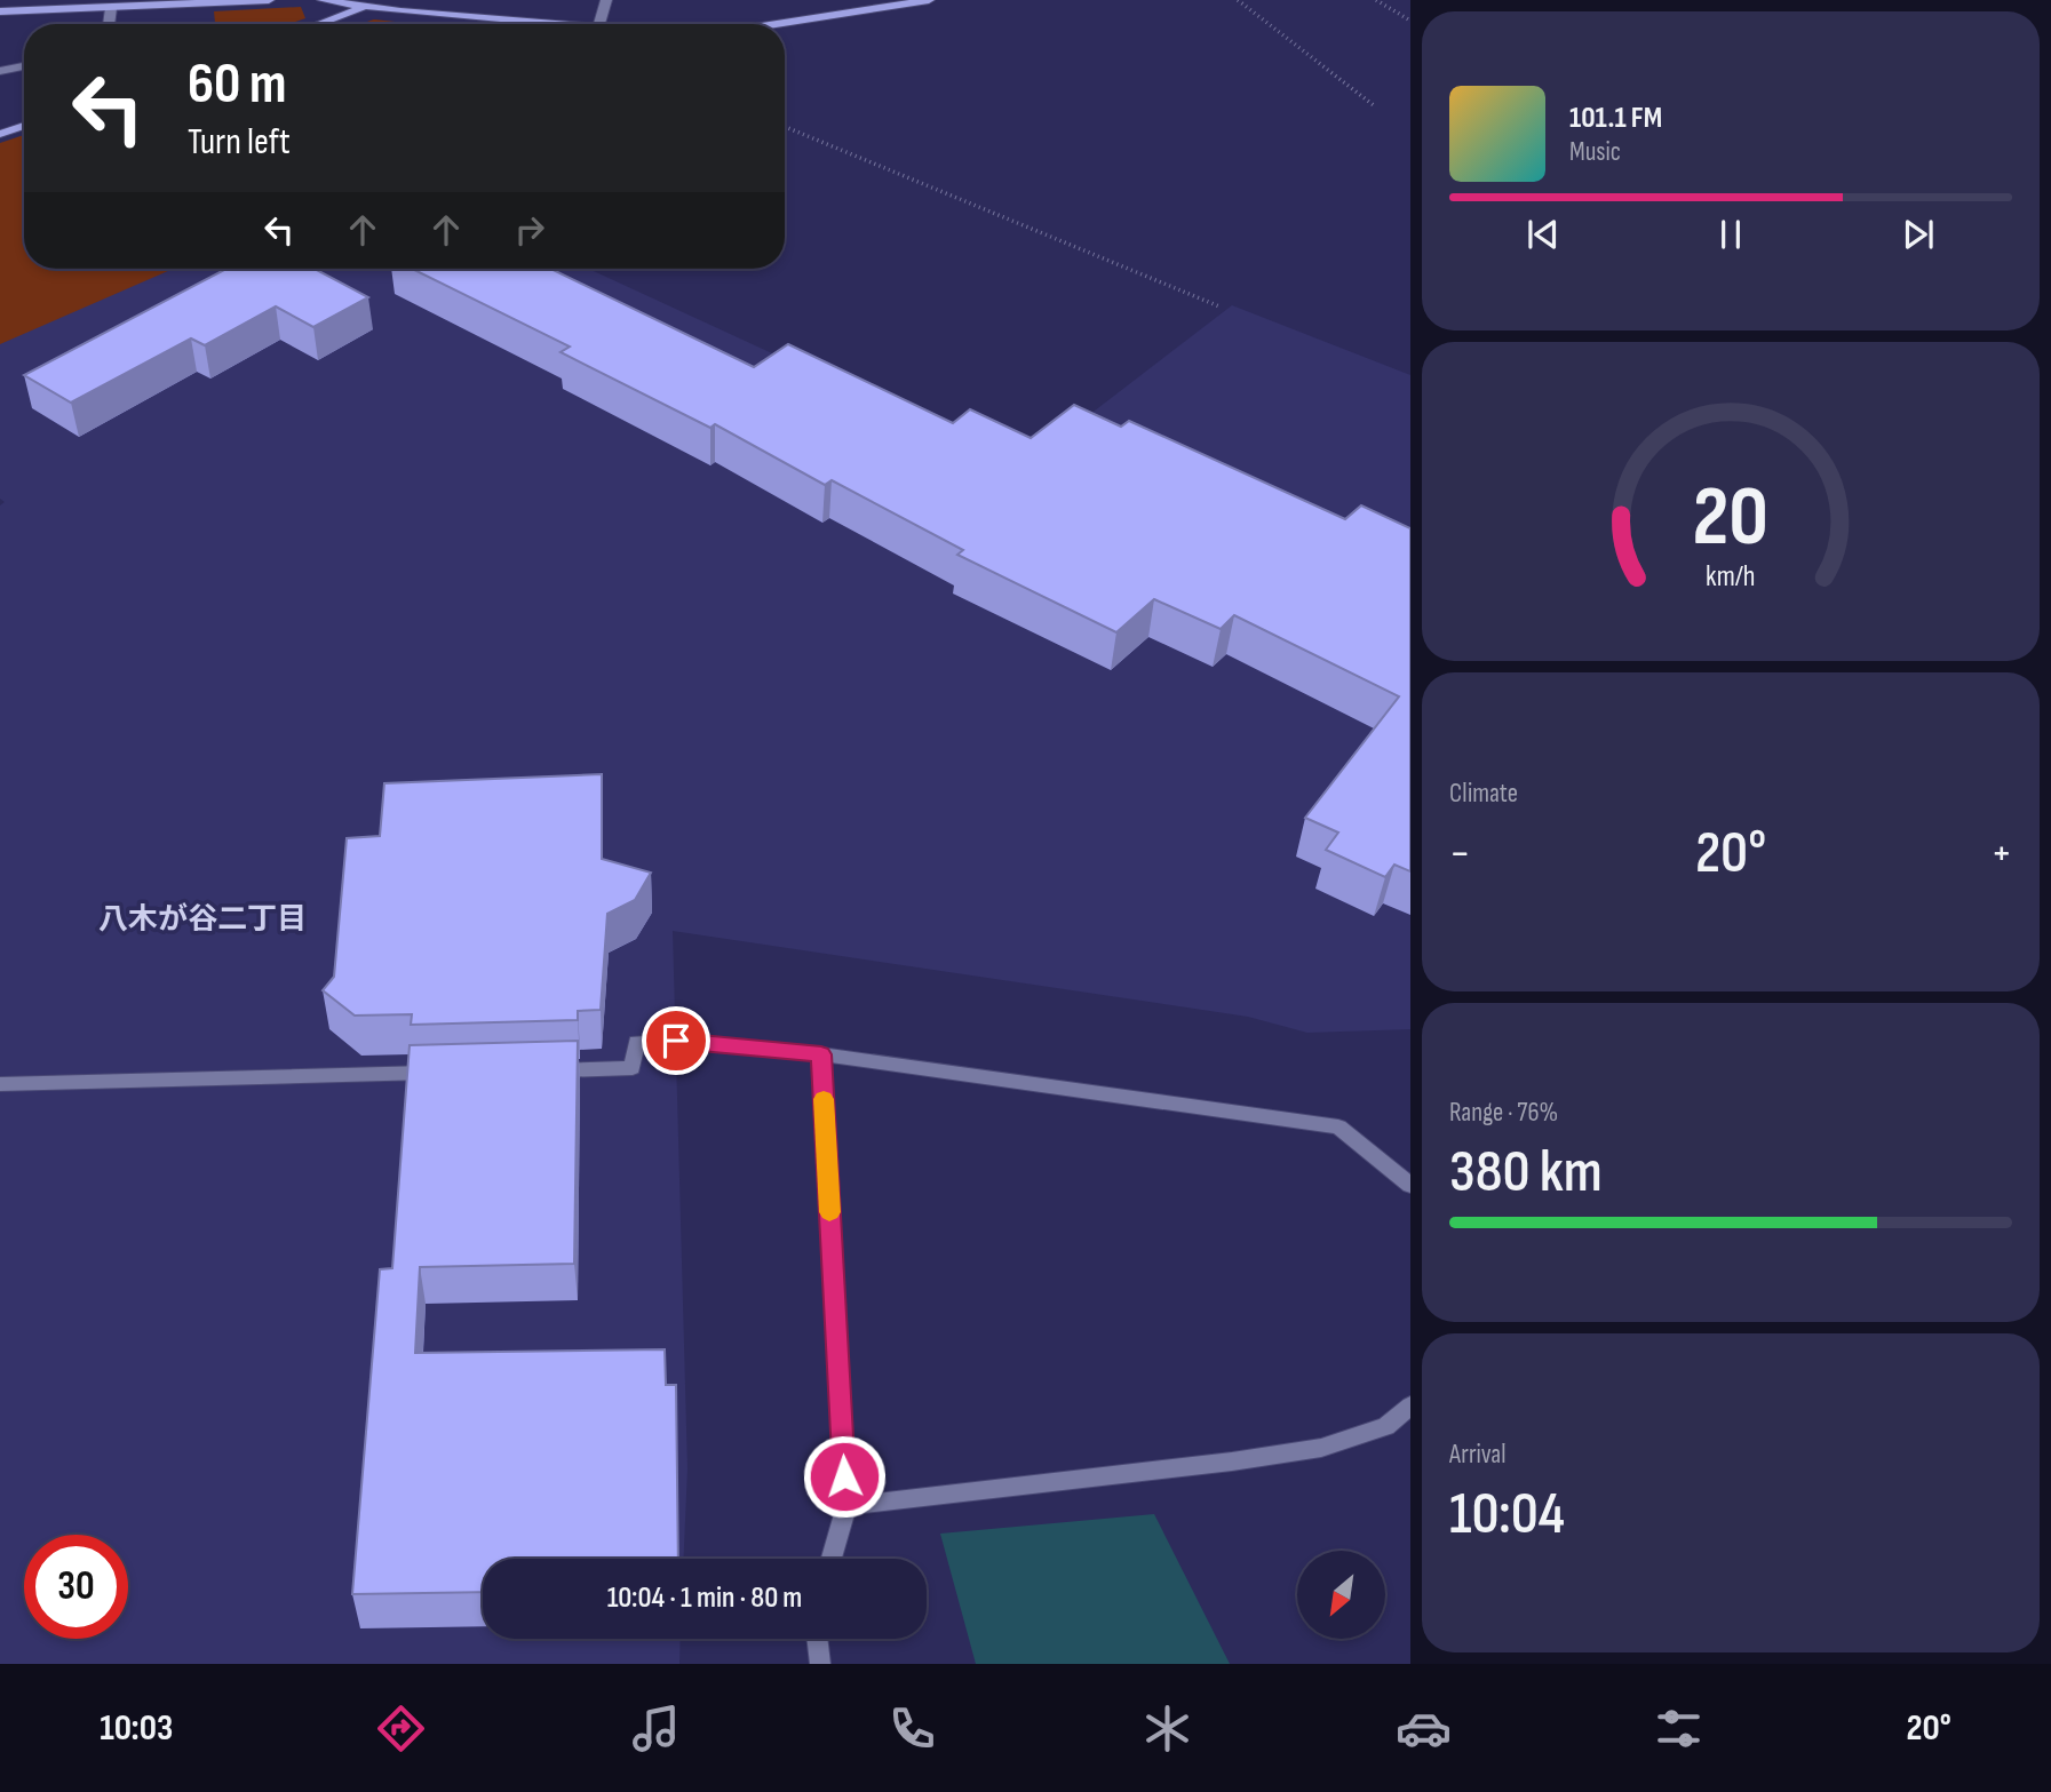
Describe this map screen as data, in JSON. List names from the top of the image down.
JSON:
{
  "districts": ["八木が谷二丁目"],
  "north": "bottom left",
  "page": {
    "turn": ["60 m", "Turn left"],
    "song": ["101.1 FM", "Music"],
    "tile": [
      "Climate",
      ["Range · 76%", "380 km"],
      ["Arrival", "10:04"]
    ],
    "heat": ["−", "20°", "+"],
    "limit": "30",
    "trip": "10:04 · 1 min · 80 m",
    "tabs": ["10:03", "20°"],
    "gauge": ["20", "km/h"]
  }
}
